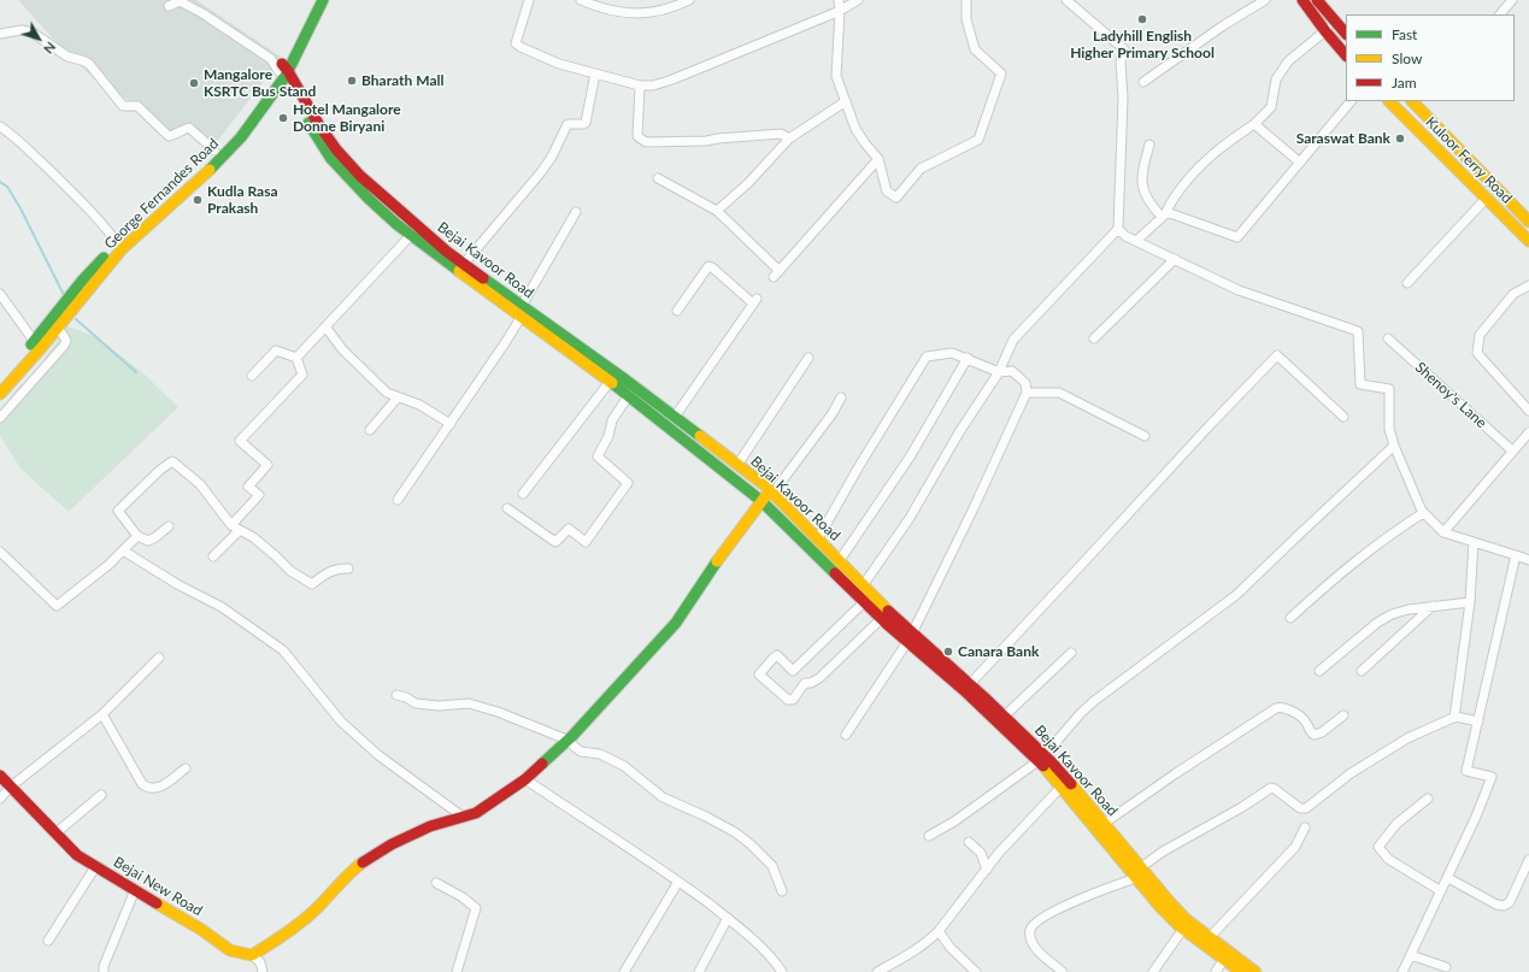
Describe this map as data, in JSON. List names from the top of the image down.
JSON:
{
  "streets": {
    "main road": [
      "Kuloor Ferry Road",
      "George Fernandes Road",
      "Bejai Kavoor Road",
      "Bejai New Road"
    ],
    "street": ["Shenoy's Lane"]
  },
  "crossings": [
    ["George Fernandes Road", "Bejai Kavoor Road"]
  ],
  "places": [
    "Ladyhill English Higher Primary School",
    "Bharath Mall",
    "Mangalore KSRTC Bus Stand",
    "Hotel Mangalore Donne Biryani",
    "Saraswat Bank",
    "Kudla Rasa Prakash",
    "Canara Bank"
  ],
  "legend": ["Fast", "Slow", "Jam"],
  "north": "bottom right"
}
